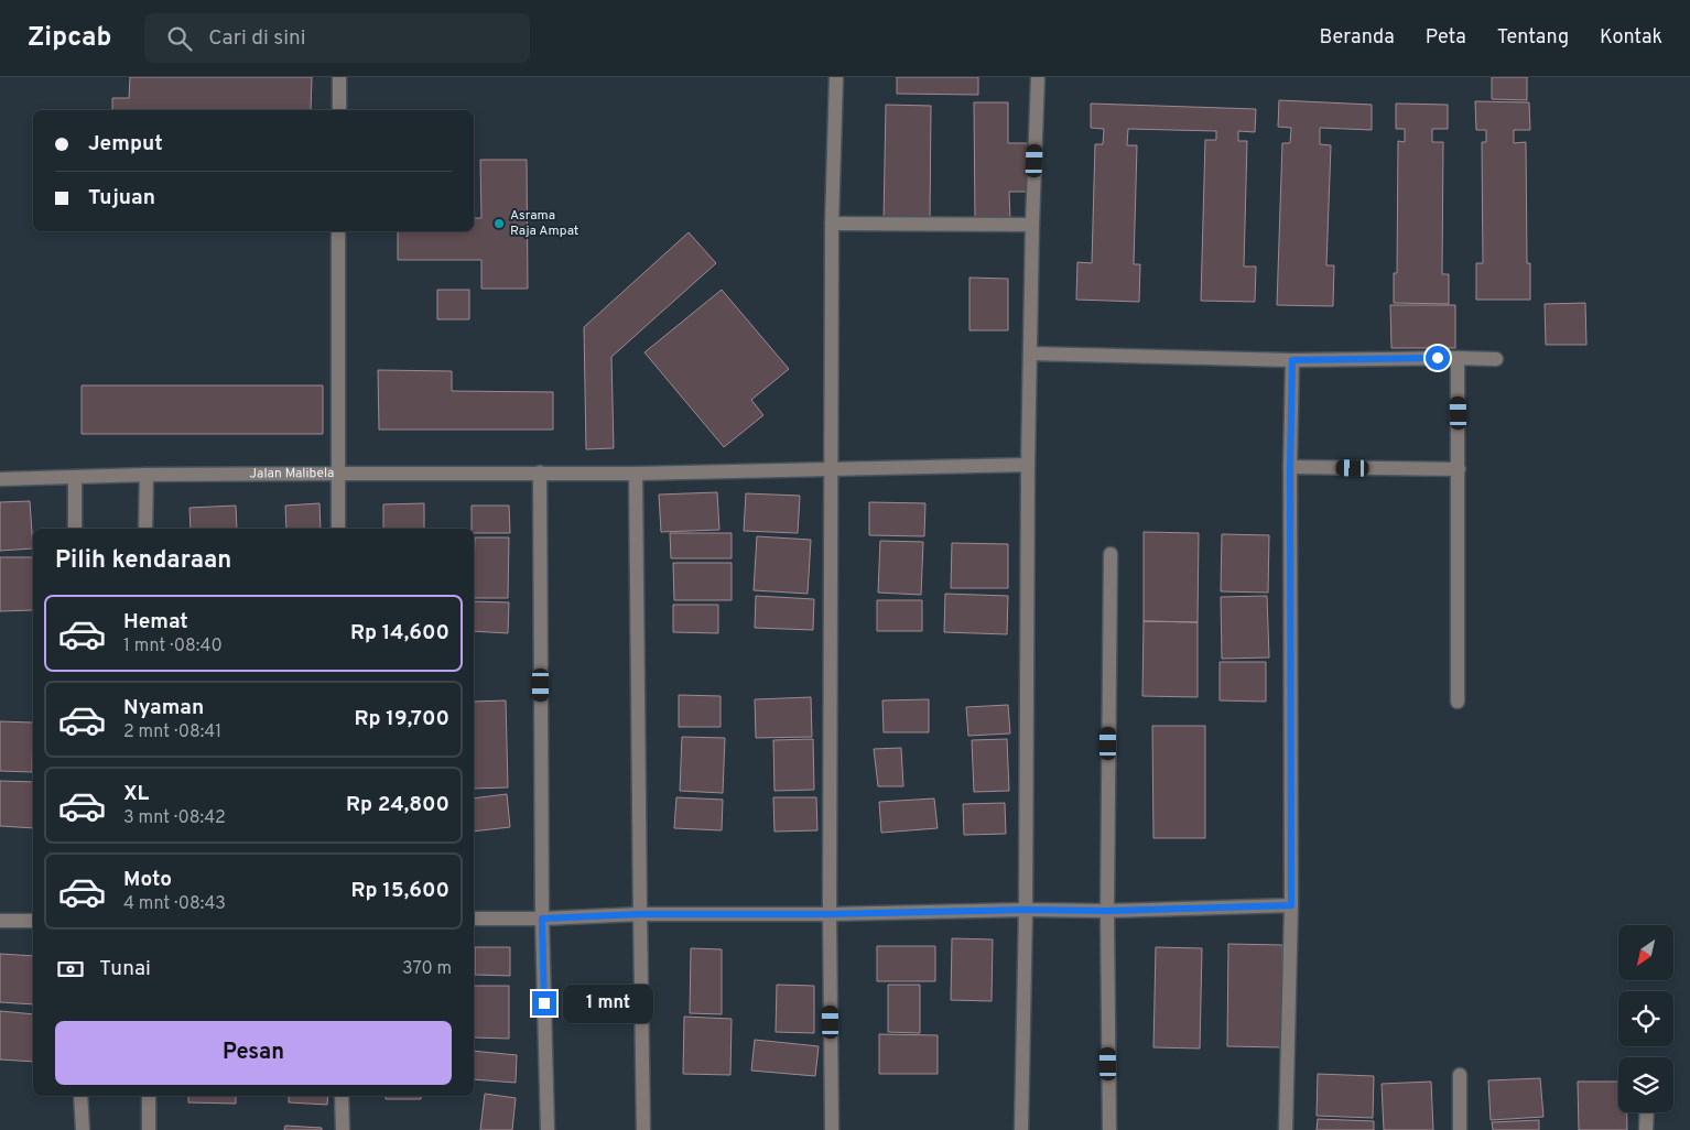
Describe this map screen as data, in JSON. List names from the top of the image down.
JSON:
{
  "streets": {
    "street": ["Jalan Malibela"]
  },
  "places": ["Asrama Raja Ampat"],
  "north": "bottom left",
  "page": {
    "header": "Zipcab",
    "search": "Cari di sini",
    "nav": [
      "Beranda",
      "Peta",
      "Tentang",
      "Kontak"
    ],
    "banner": ["Jemput", "Tujuan"],
    "heading": "Pilih kendaraan",
    "list": [
      {
        "name": "Hemat",
        "note": "1 mnt · 08:40",
        "value": "Rp 14,600"
      },
      {
        "name": "Nyaman",
        "note": "2 mnt · 08:41",
        "value": "Rp 19,700"
      },
      {
        "name": "XL",
        "note": "3 mnt · 08:42",
        "value": "Rp 24,800"
      },
      {
        "name": "Moto",
        "note": "4 mnt · 08:43",
        "value": "Rp 15,600"
      }
    ],
    "pay": ["Tunai", "370 m"],
    "bubble": "1 mnt",
    "buttons": "Pesan"
  }
}
